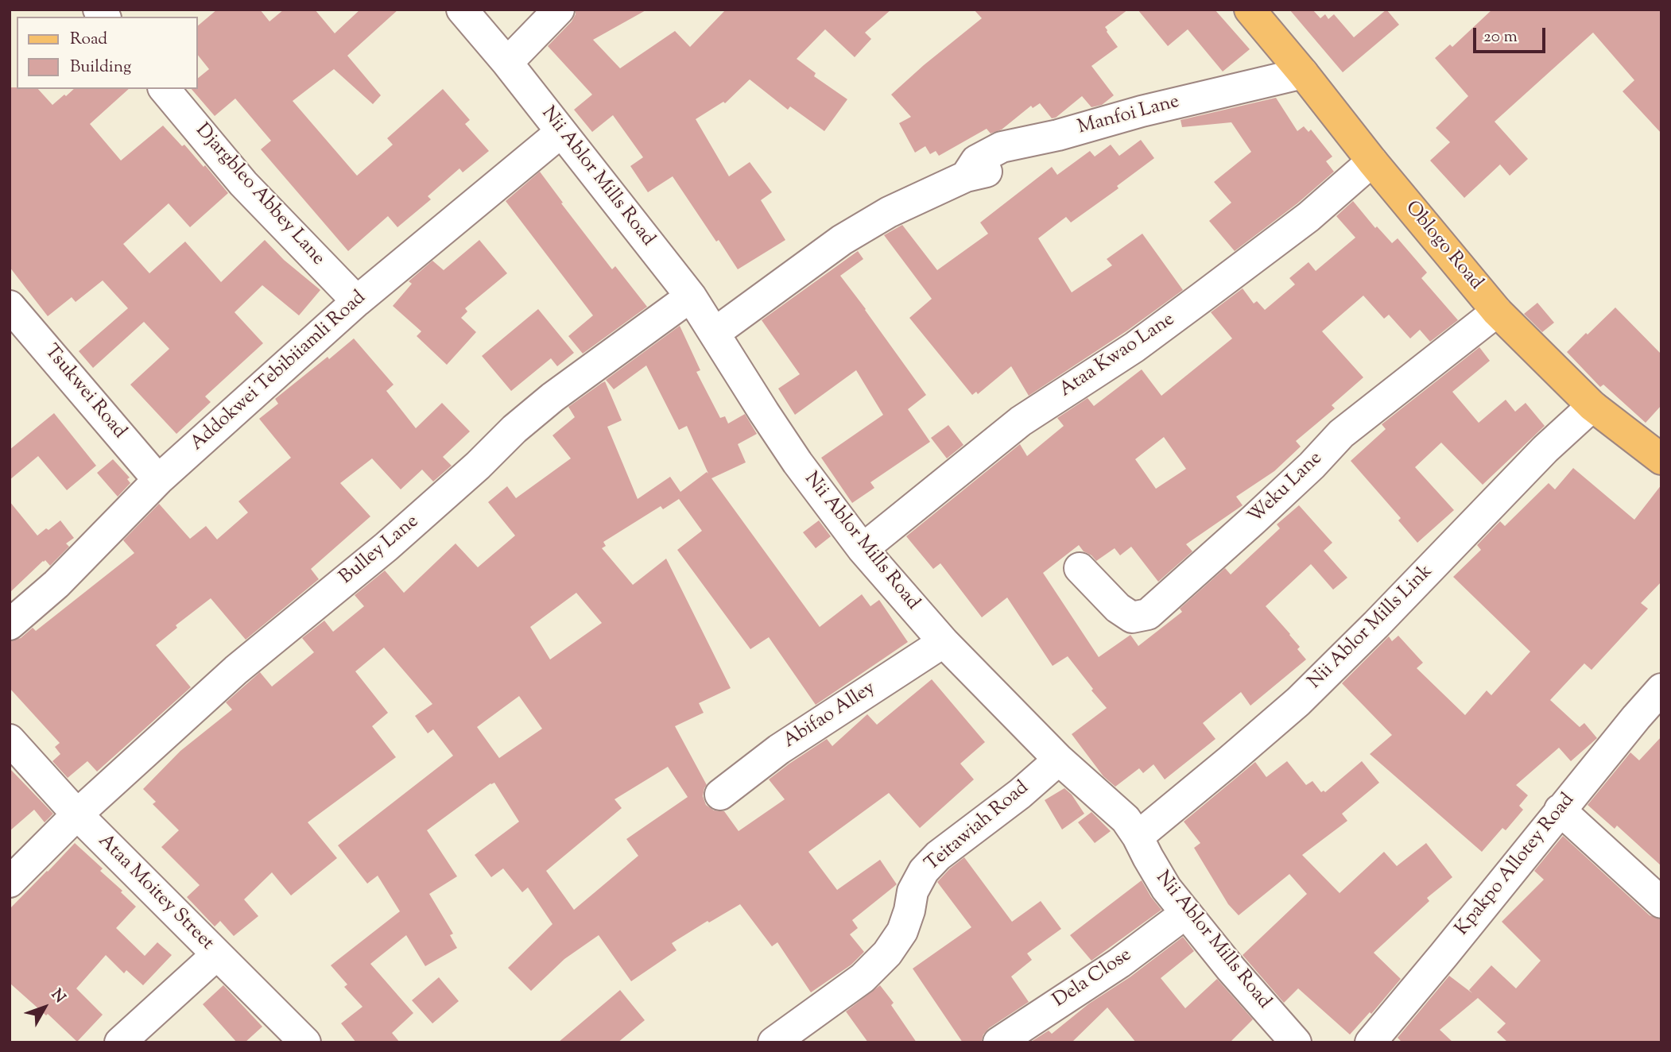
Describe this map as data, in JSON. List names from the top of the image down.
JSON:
{
  "streets": {
    "main road": ["Oblogo Road"],
    "street": [
      "Manfoi Lane",
      "Nii Ablor Mills Road",
      "Djargbleo Abbey Lane",
      "Ataa Kwao Lane",
      "Addokwei Tebibiiamli Road",
      "Tsukwei Road",
      "Weku Lane",
      "Bulley Lane",
      "Nii Ablor Mills Link",
      "Abifao Alley",
      "Teitawiah Road",
      "Kpakpo Allotey Road",
      "Ataa Moitey Street",
      "Dela Close"
    ]
  },
  "crossings": [
    ["Manfoi Lane", "Nii Ablor Mills Road"],
    ["Manfoi Lane", "Oblogo Road"],
    ["Nii Ablor Mills Road", "Ataa Kwao Lane"],
    ["Nii Ablor Mills Road", "Addokwei Tebibiiamli Road"],
    ["Nii Ablor Mills Road", "Bulley Lane"],
    ["Nii Ablor Mills Road", "Nii Ablor Mills Link"],
    ["Nii Ablor Mills Road", "Abifao Alley"],
    ["Nii Ablor Mills Road", "Teitawiah Road"],
    ["Nii Ablor Mills Road", "Dela Close"],
    ["Djargbleo Abbey Lane", "Addokwei Tebibiiamli Road"],
    ["Oblogo Road", "Ataa Kwao Lane"],
    ["Oblogo Road", "Weku Lane"],
    ["Oblogo Road", "Nii Ablor Mills Link"],
    ["Addokwei Tebibiiamli Road", "Tsukwei Road"],
    ["Bulley Lane", "Ataa Moitey Street"]
  ],
  "legend": ["Road", "Building"],
  "scale_bar": "20 m",
  "north": "top right"
}
